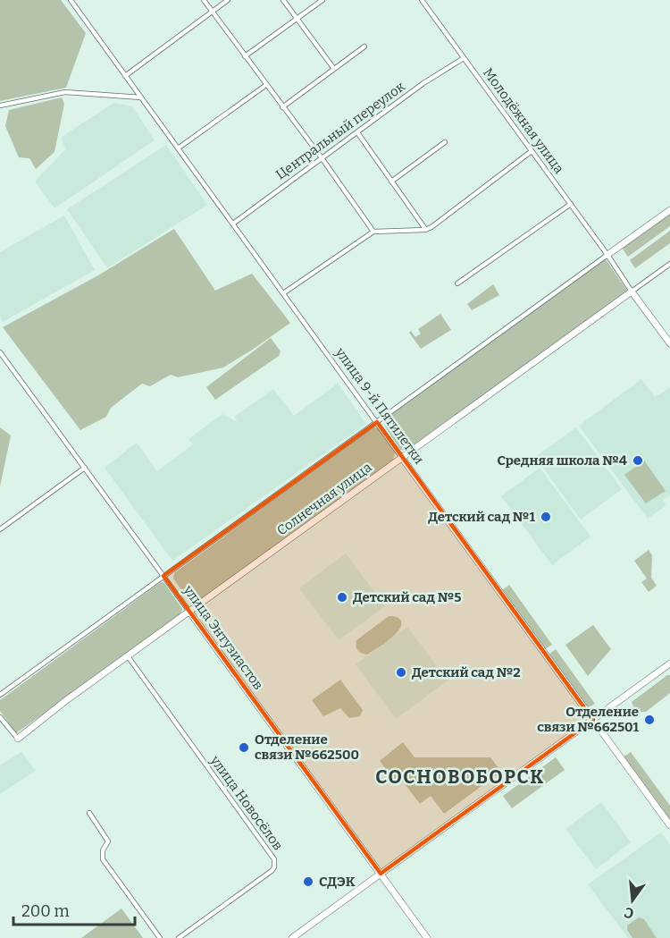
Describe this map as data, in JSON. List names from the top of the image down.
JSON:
{
  "streets": {
    "street": [
      "Молодёжная улица",
      "Центральный переулок",
      "улица 9-й Пятилетки",
      "Солнечная улица",
      "улица Энтузиастов",
      "улица Новосёлов"
    ]
  },
  "crossings": [
    ["Молодёжная улица", "Центральный переулок"],
    ["Молодёжная улица", "Солнечная улица"],
    ["Центральный переулок", "улица 9-й Пятилетки"],
    ["улица 9-й Пятилетки", "Солнечная улица"],
    ["Солнечная улица", "улица Энтузиастов"],
    ["Солнечная улица", "улица Новосёлов"]
  ],
  "districts": ["СОСНОВОБОРСК"],
  "places": [
    "Средняя школа №4",
    "Детский сад №1",
    "Детский сад №5",
    "Детский сад №2",
    "Отделение связи №662501",
    "Отделение связи №662500",
    "СДЭК"
  ],
  "scale_bar": "200 m",
  "north": "bottom"
}
